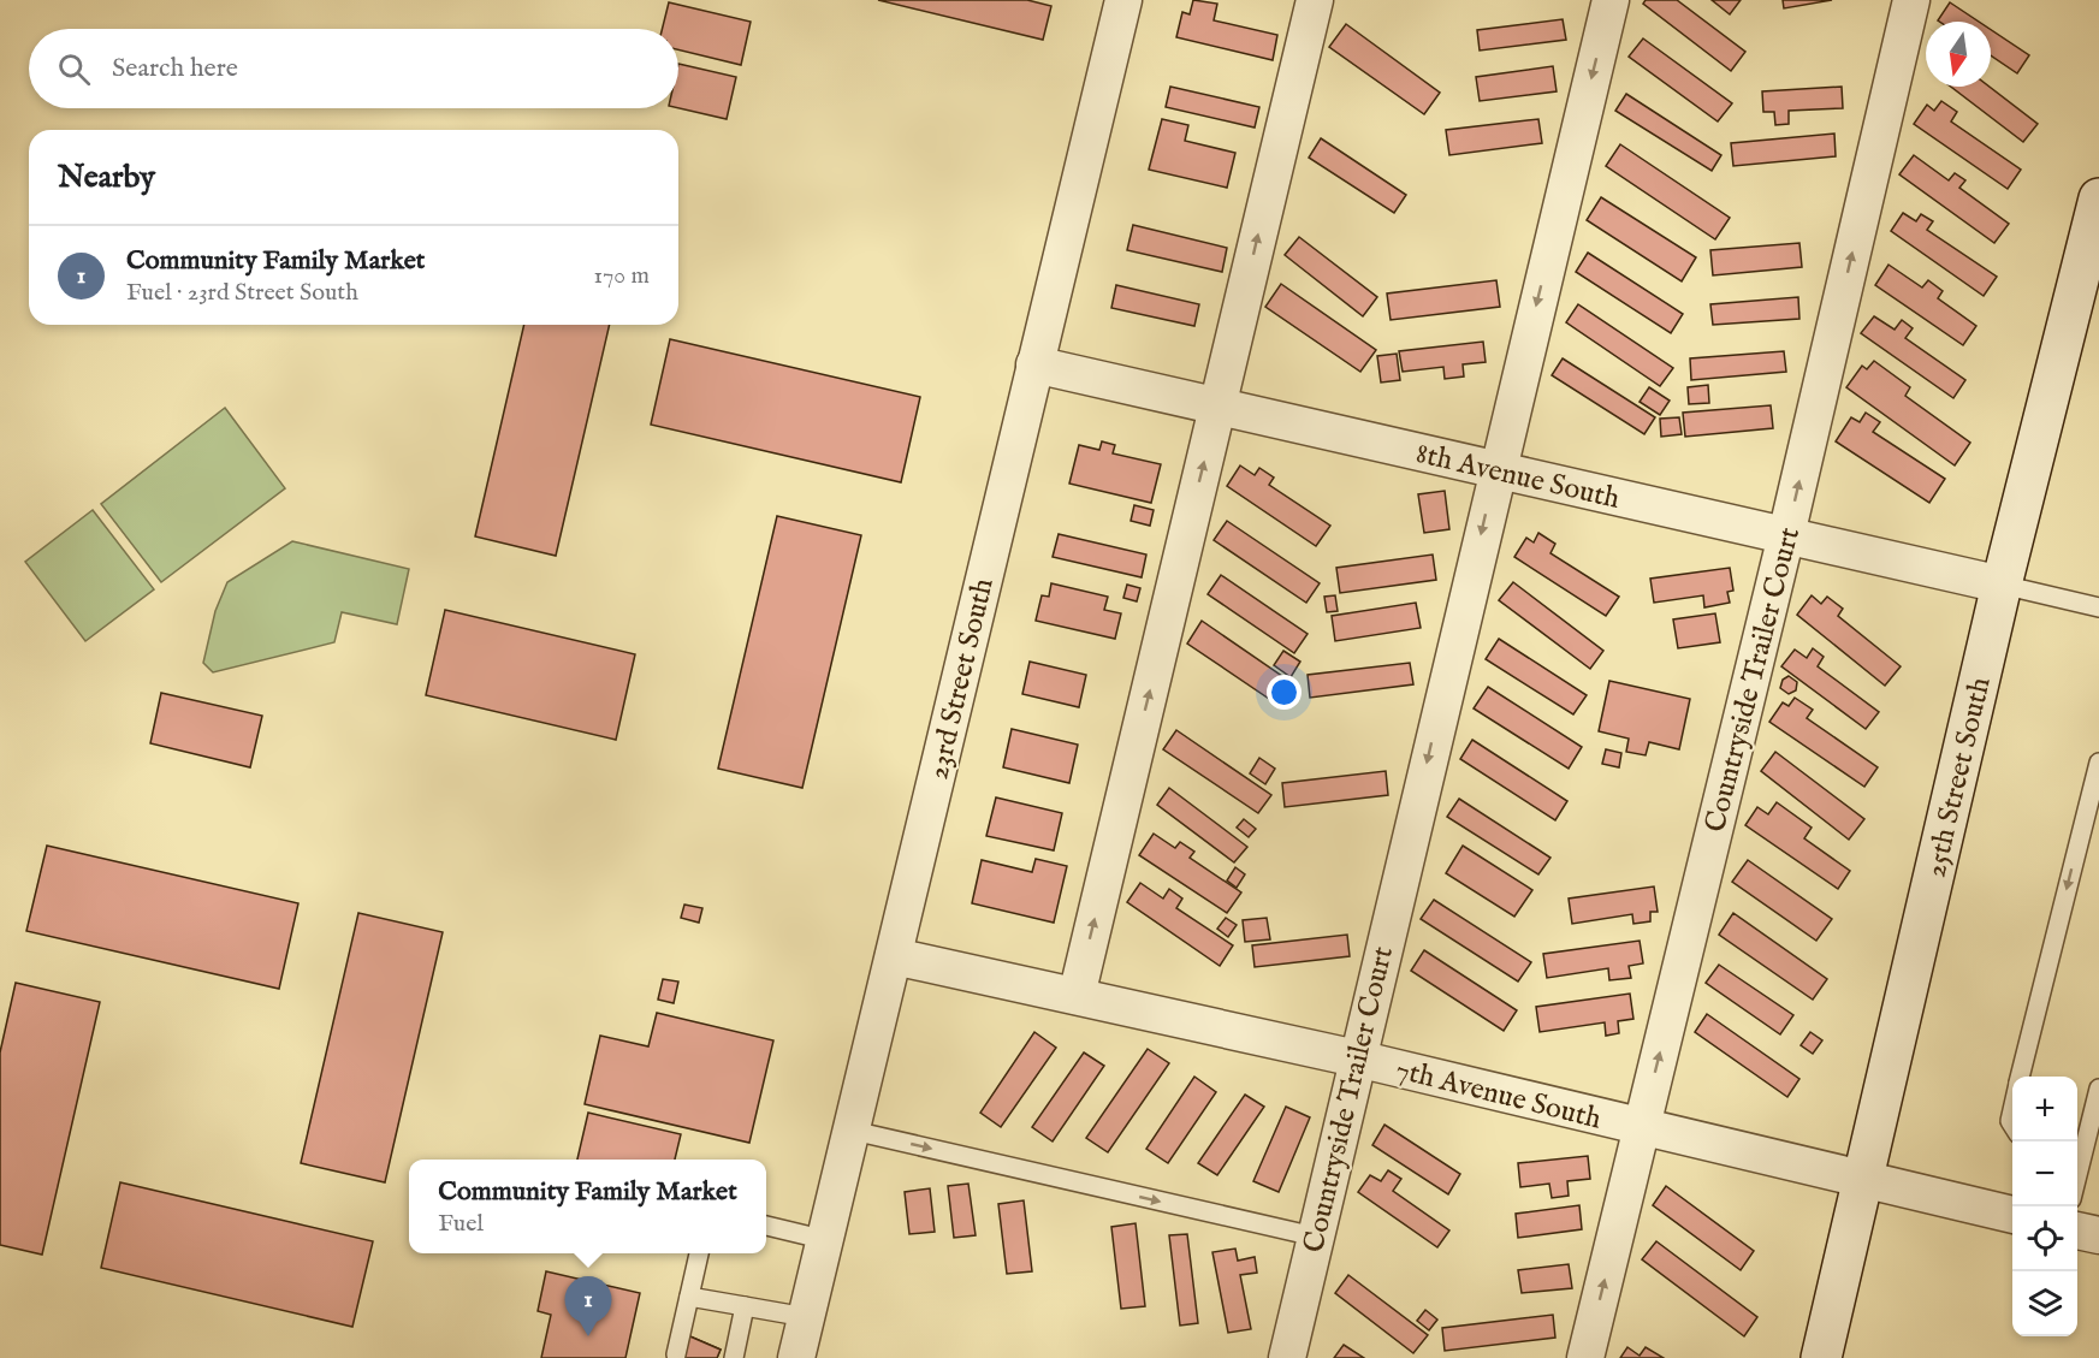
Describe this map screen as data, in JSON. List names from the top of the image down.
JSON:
{
  "streets": {
    "main road": ["25th Street South"],
    "street": [
      "8th Avenue South",
      "23rd Street South",
      "Countryside Trailer Court",
      "7th Avenue South"
    ]
  },
  "crossings": [
    ["8th Avenue South", "23rd Street South"],
    ["8th Avenue South", "Countryside Trailer Court"],
    ["8th Avenue South", "25th Street South"],
    ["23rd Street South", "7th Avenue South"],
    ["Countryside Trailer Court", "7th Avenue South"],
    ["25th Street South", "7th Avenue South"]
  ],
  "north": "bottom",
  "page": {
    "search": "Search here",
    "heading": "Nearby",
    "list": [
      {
        "mark": "1",
        "name": "Community Family Market",
        "note": "Fuel · 23rd Street South",
        "value": "170 m"
      }
    ],
    "map_buttons": ["+", "−"],
    "popup": ["Community Family Market", "Fuel"],
    "pins": "1"
  }
}
